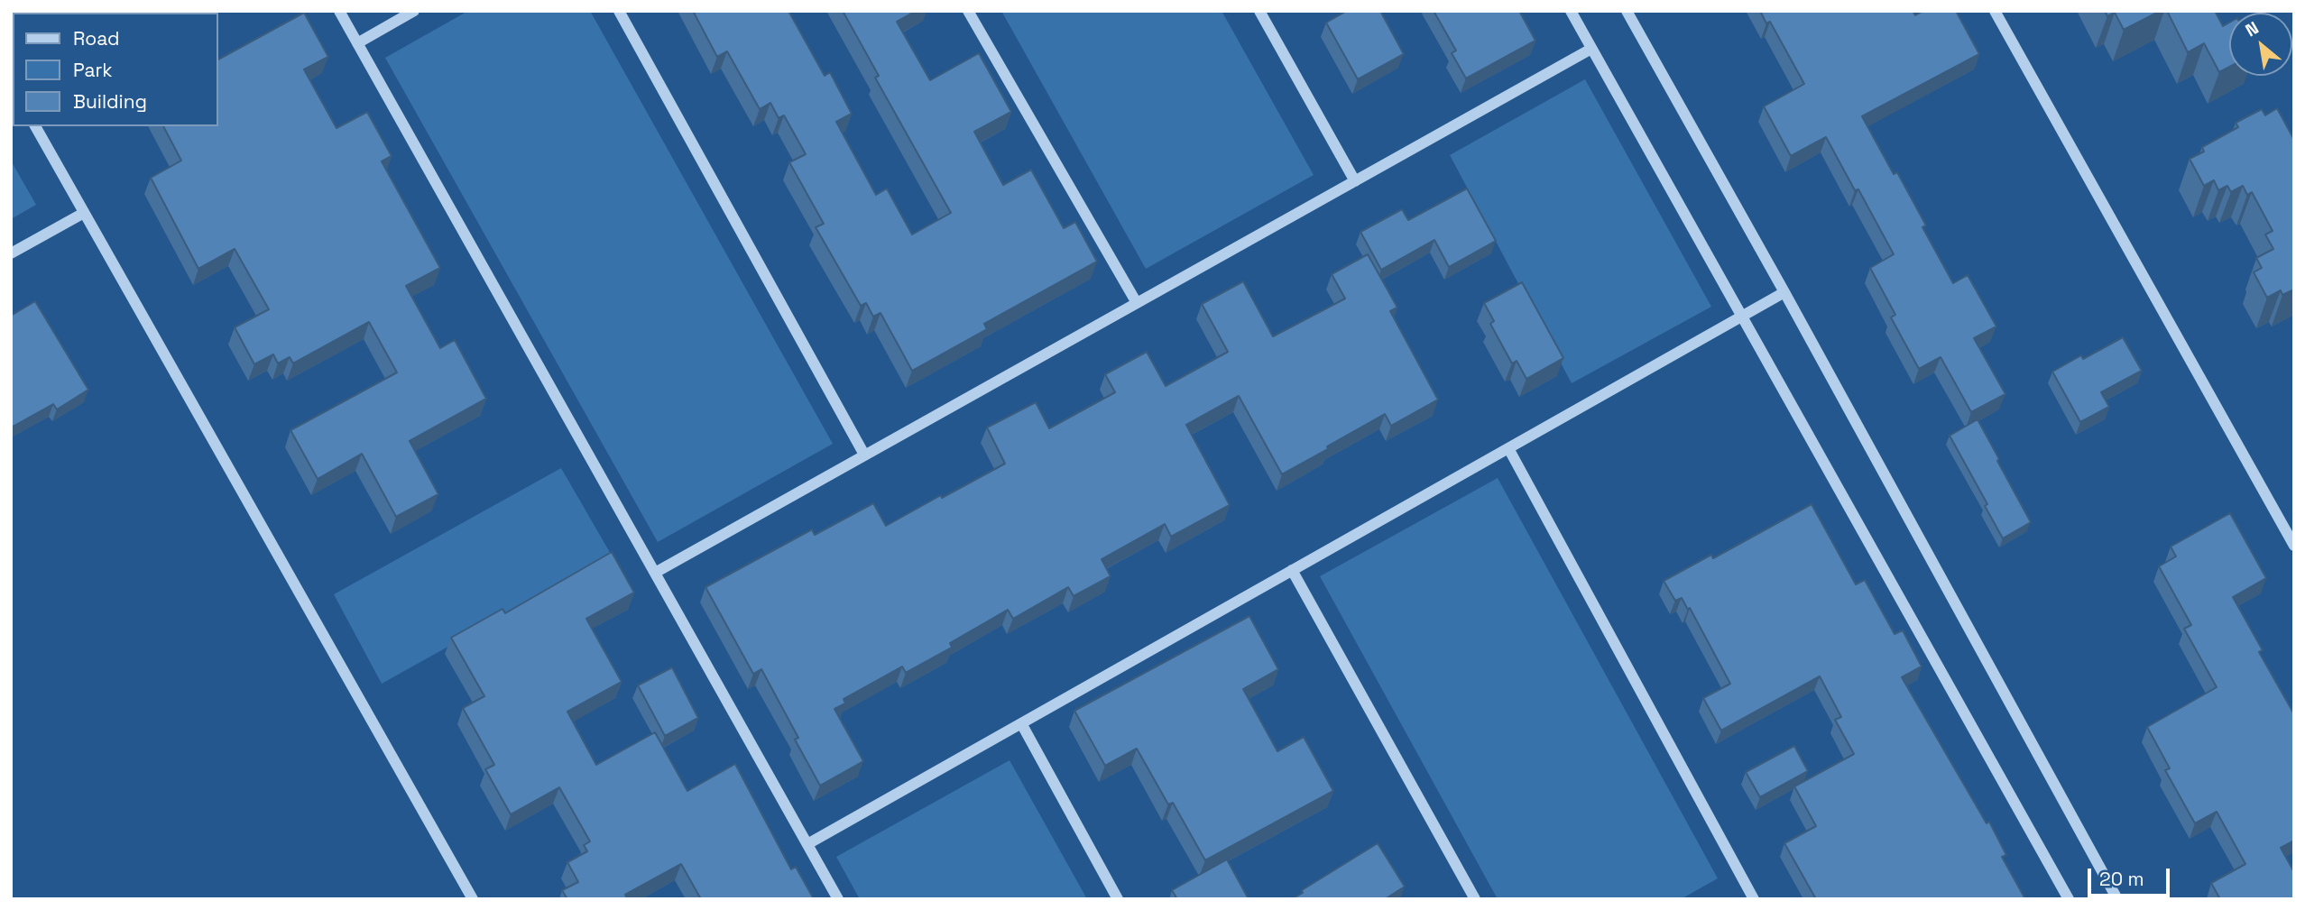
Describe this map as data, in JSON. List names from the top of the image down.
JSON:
{
  "legend": ["Road", "Park", "Building"],
  "scale_bar": "20 m",
  "north": "top left"
}
